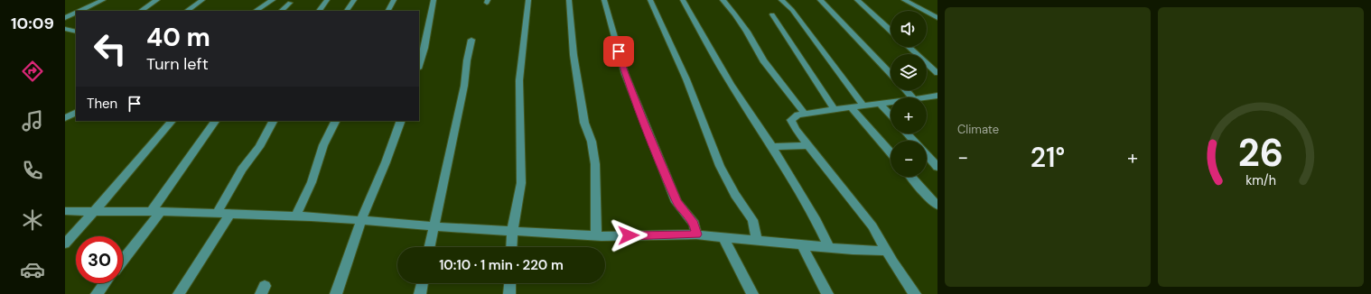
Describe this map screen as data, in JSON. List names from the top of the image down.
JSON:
{
  "page": {
    "tabs": "10:09",
    "tile": "Climate",
    "map_buttons": ["+", "−"],
    "turn": ["40 m", "Turn left"],
    "then": "Then",
    "heat": ["−", "21°", "+"],
    "limit": "30",
    "trip": "10:10 · 1 min · 220 m",
    "gauge": ["26", "km/h"]
  }
}
